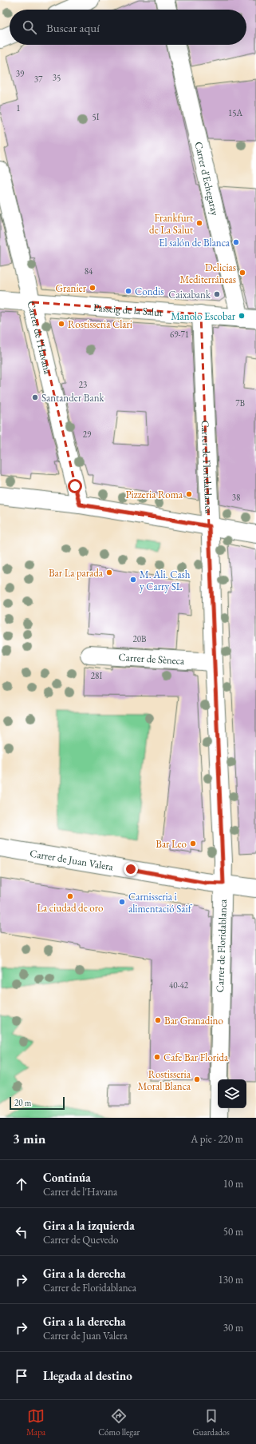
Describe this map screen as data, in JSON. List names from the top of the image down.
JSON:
{
  "streets": {
    "street": [
      "Carrer d'Echegaray",
      "Passeig de la Salut",
      "Carrer de l'Havana",
      "Carrer de Floridablanca",
      "Carrer de Sèneca",
      "Carrer de Juan Valera"
    ]
  },
  "crossings": [
    ["Carrer d'Echegaray", "Passeig de la Salut"],
    ["Passeig de la Salut", "Carrer de l'Havana"],
    ["Passeig de la Salut", "Carrer de Floridablanca"],
    ["Carrer de Floridablanca", "Carrer de Sèneca"],
    ["Carrer de Floridablanca", "Carrer de Juan Valera"]
  ],
  "places": [
    "Frankfurt de La Salut",
    "El salón de Blanca",
    "Delicias Mediterráneas",
    "Granier",
    "Condis",
    "Caixabank",
    "Manolo Escobar",
    "Rostisseria Clari",
    "Santander Bank",
    "Pizzeria Roma",
    "Bar La parada",
    "M. Ali. Cash y Carry SL",
    "Bar Leo",
    "La ciudad de oro",
    "Carnisseria i alimentació Saif",
    "Bar Granadino",
    "Cafe Bar Florida",
    "Rostisseria Moral Blanca"
  ],
  "house_numbers": [
    "39",
    "35",
    "37",
    "1",
    "15A",
    "5I",
    "84",
    "69-71",
    "23",
    "7B",
    "29",
    "38",
    "20B",
    "28I",
    "40-42"
  ],
  "scale_bar": "20 m",
  "page": {
    "search": "Buscar aquí",
    "scale": "20 m",
    "heading": ["3 min", "A pie · 220 m"],
    "list": [
      ["Continúa", "Carrer de l'Havana", "10 m"],
      ["Gira a la izquierda", "Carrer de Quevedo", "50 m"],
      ["Gira a la derecha", "Carrer de Floridablanca", "130 m"],
      ["Gira a la derecha", "Carrer de Juan Valera", "30 m"],
      "Llegada al destino"
    ],
    "nav": ["Mapa", "Cómo llegar", "Guardados"]
  }
}
